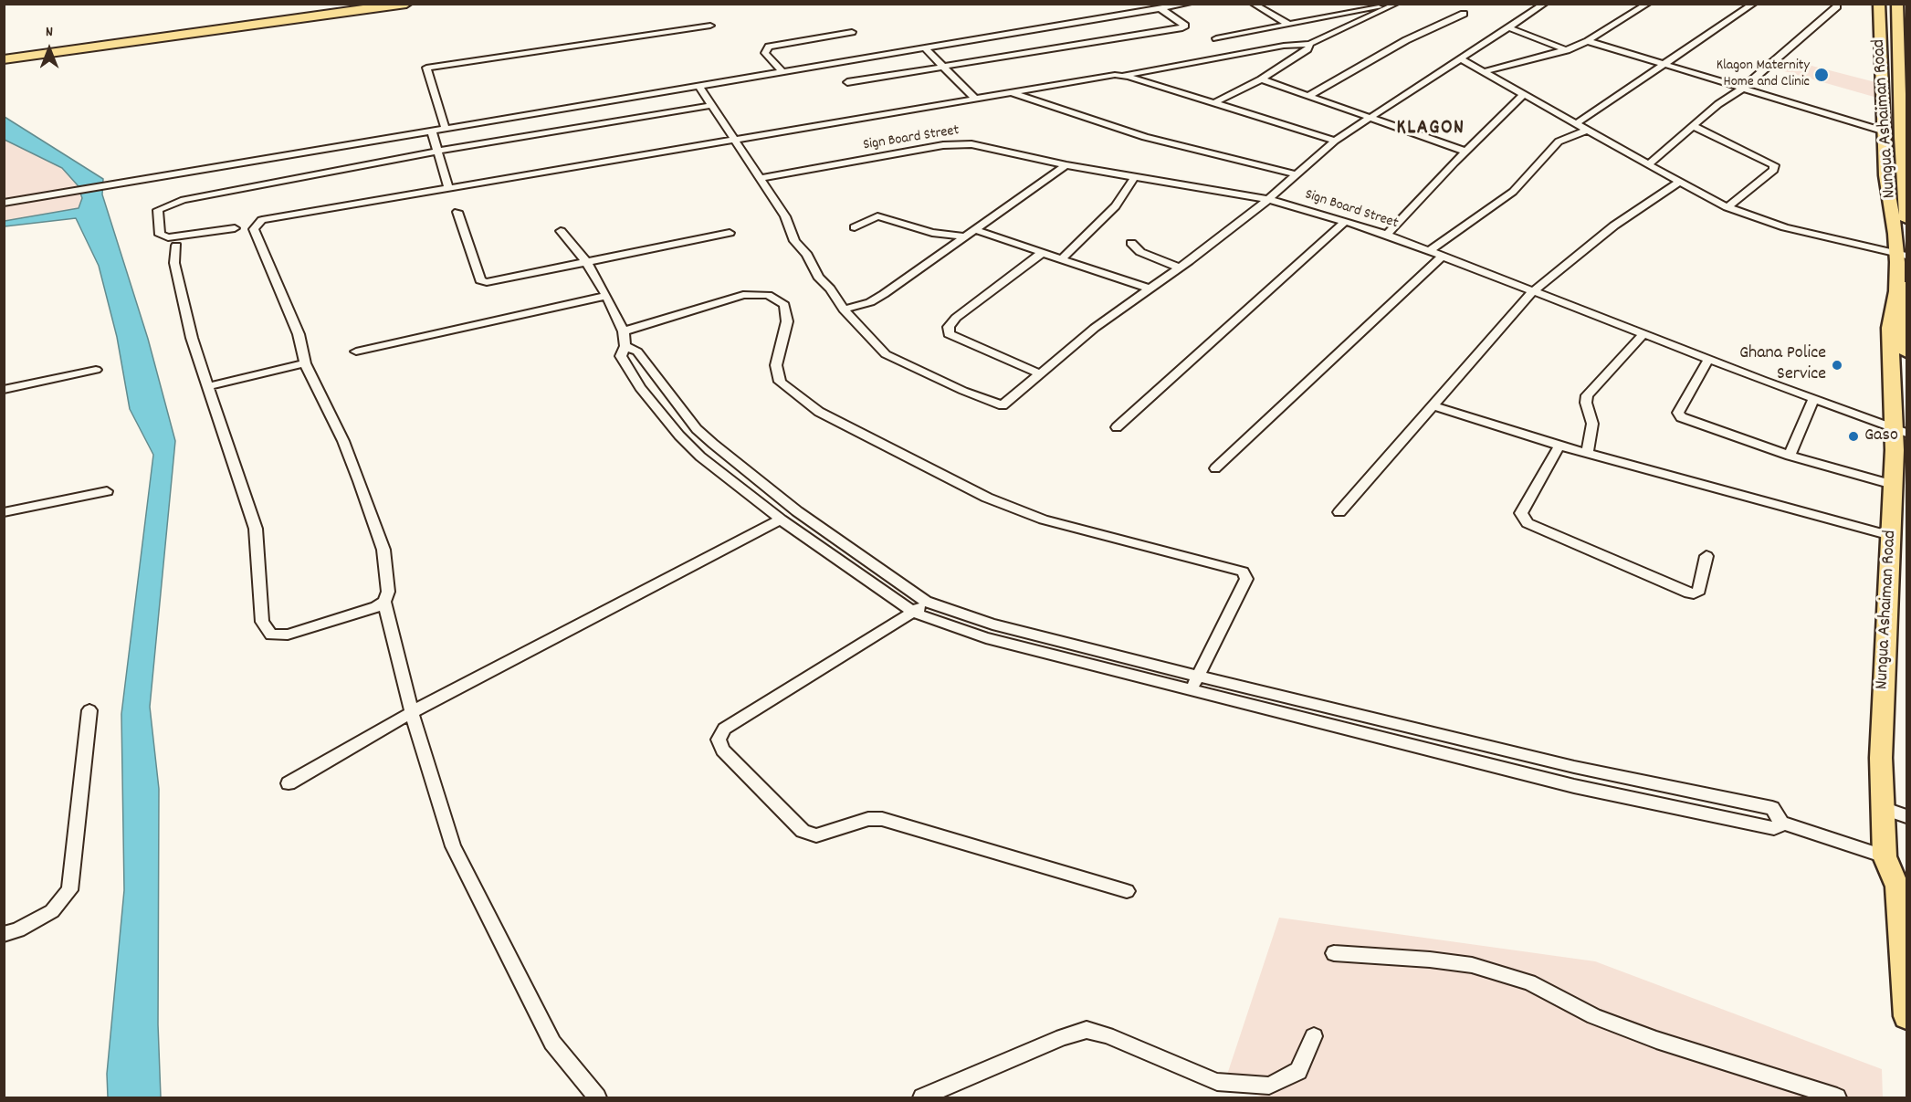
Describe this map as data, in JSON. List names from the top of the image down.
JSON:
{
  "streets": {
    "main road": ["Nungua Ashaiman Road"],
    "street": ["Sign Board Street"]
  },
  "crossings": [
    ["Nungua Ashaiman Road", "Sign Board Street"]
  ],
  "districts": ["KLAGON"],
  "places": ["Klagon Maternity Home and Clinic", "Ghana Police Service", "Gaso"],
  "north": "top"
}
